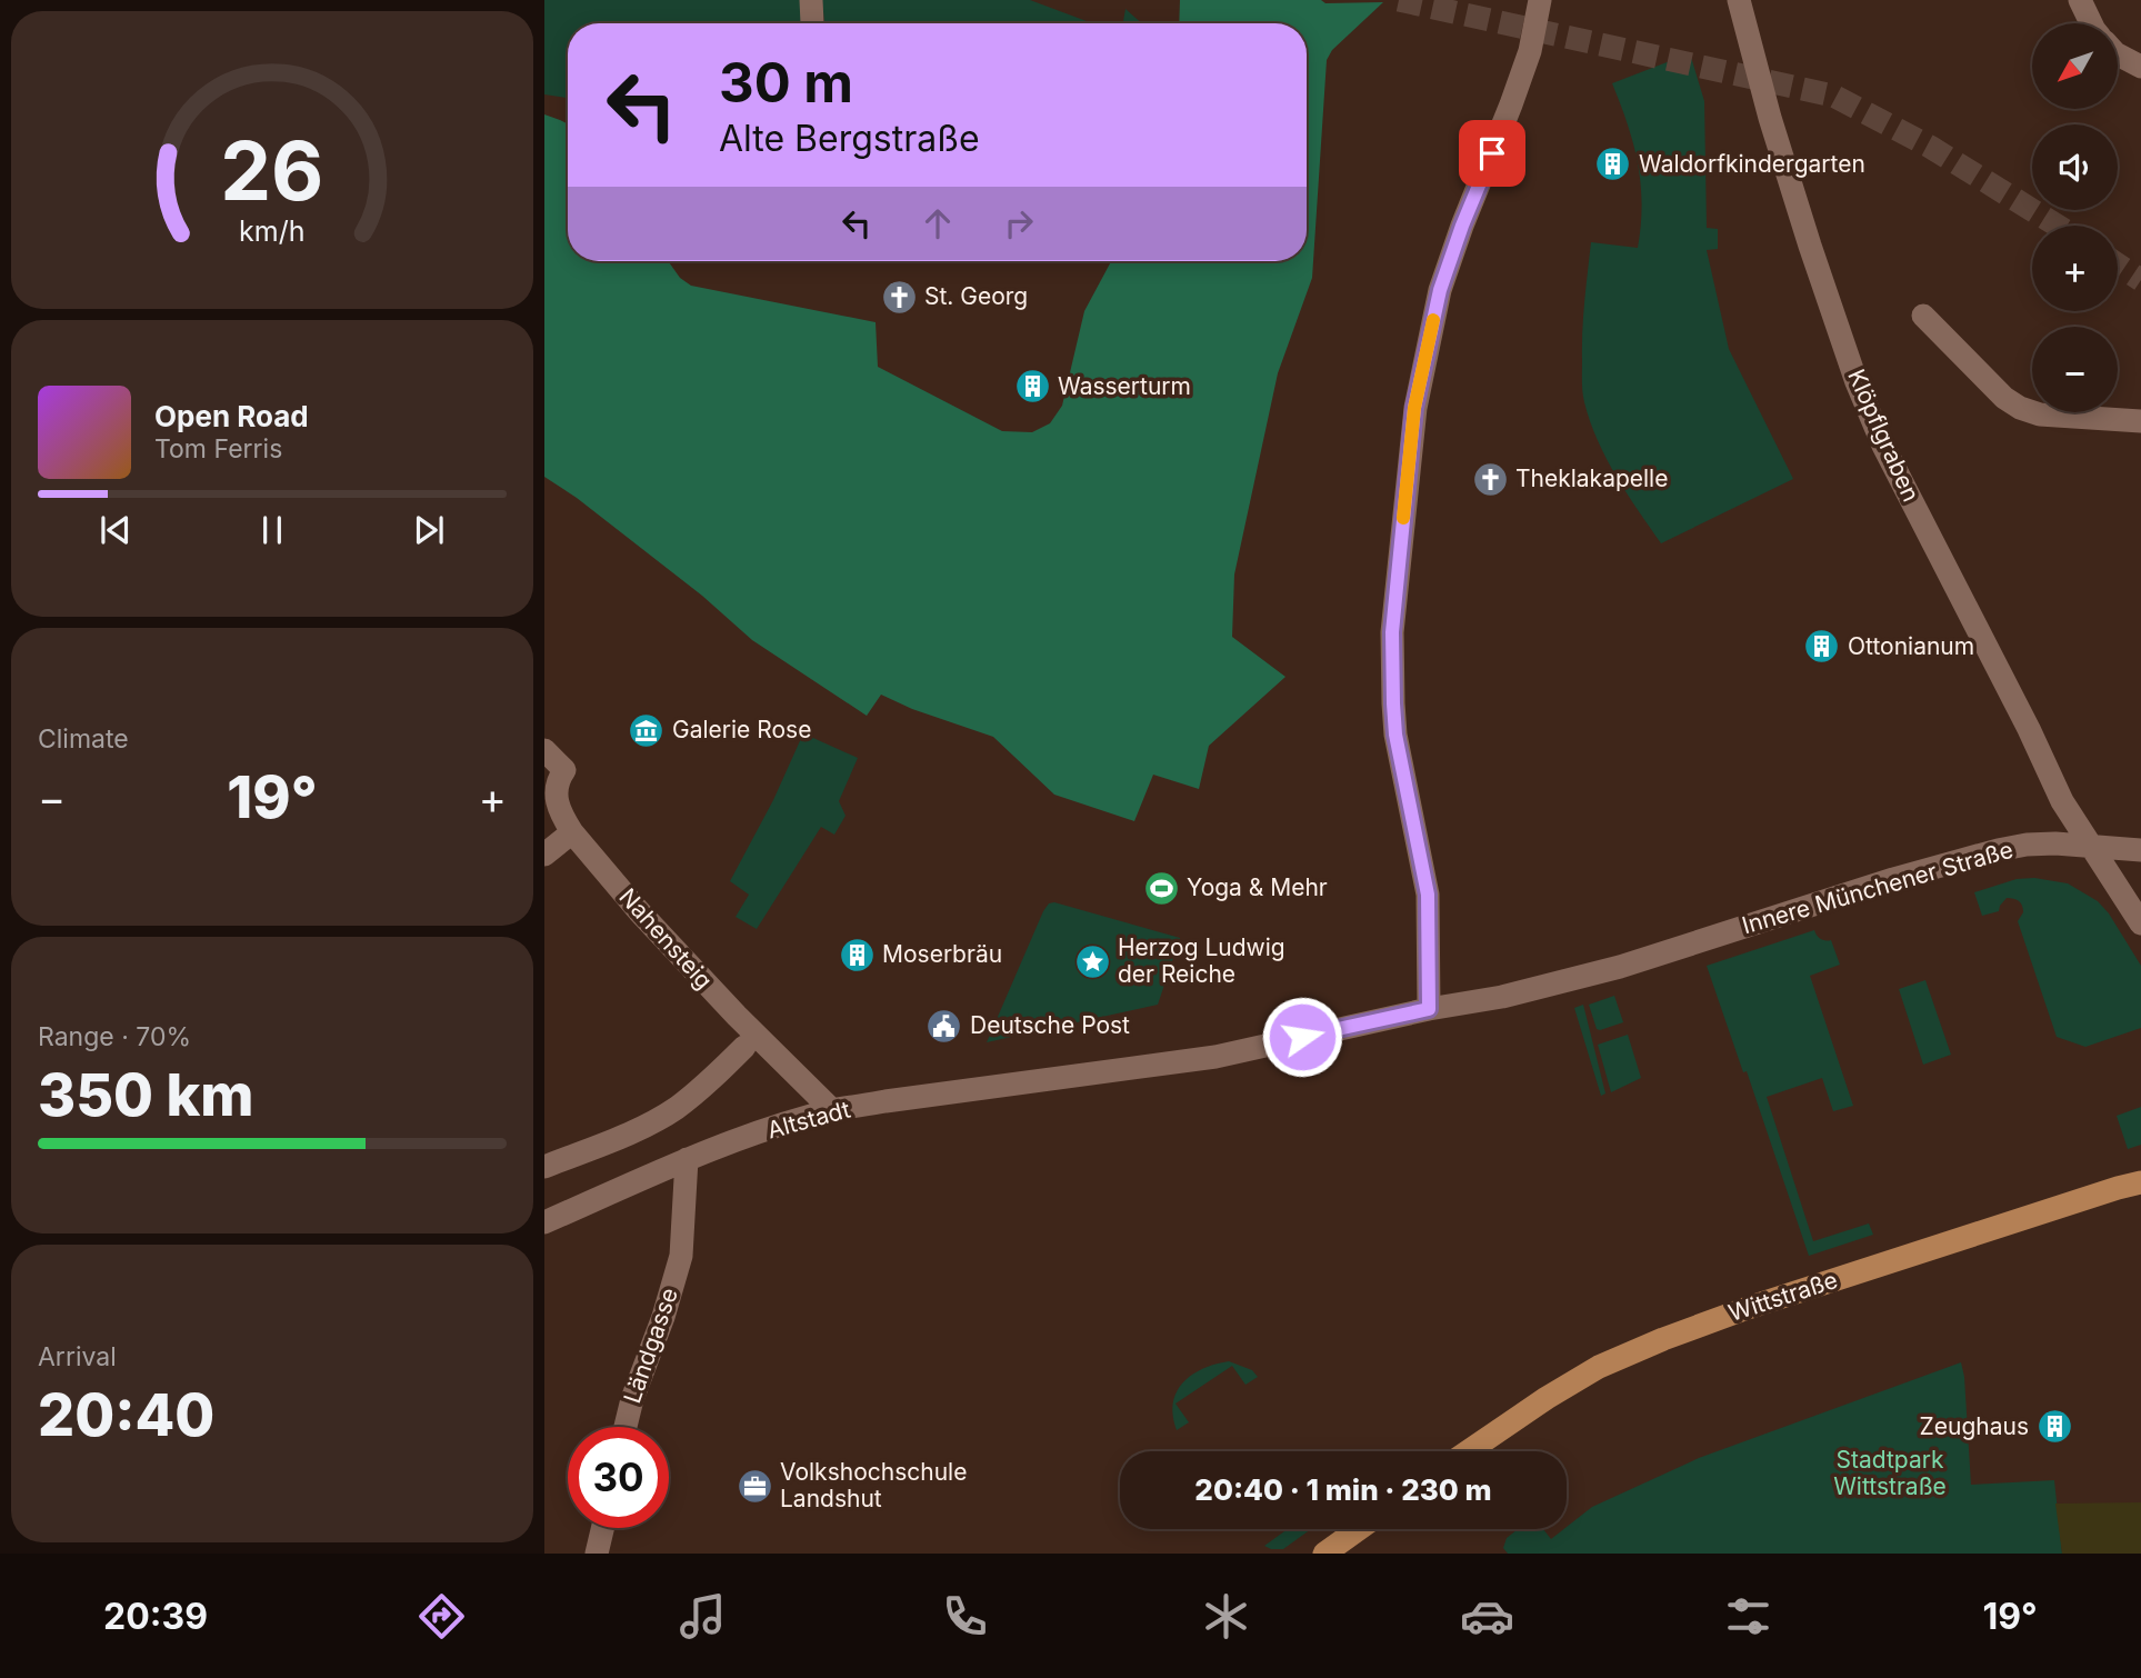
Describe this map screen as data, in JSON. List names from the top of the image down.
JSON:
{
  "streets": {
    "main road": ["Wittstraße"],
    "street": [
      "Klöpflgraben",
      "Innere Münchener Straße",
      "Nahensteig",
      "Altstadt",
      "Ländgasse"
    ]
  },
  "crossings": [
    ["Klöpflgraben", "Innere Münchener Straße"],
    ["Innere Münchener Straße", "Altstadt"],
    ["Nahensteig", "Altstadt"],
    ["Altstadt", "Ländgasse"]
  ],
  "parks": ["Stadtpark Wittstraße"],
  "places": {
    "building": [
      "Waldorfkindergarten",
      "Wasserturm",
      "Ottonianum",
      "Moserbräu",
      "Zeughaus"
    ],
    "church": ["St. Georg", "Theklakapelle"],
    "museum": ["Galerie Rose"],
    "sports": ["Yoga & Mehr"],
    "place": ["Herzog Ludwig der Reiche"],
    "public building": ["Deutsche Post"],
    "office": ["Volkshochschule Landshut"]
  },
  "north": "bottom left",
  "page": {
    "map_buttons": ["+", "−"],
    "turn": ["30 m", "Alte Bergstraße"],
    "song": ["Open Road", "Tom Ferris"],
    "tile": [
      "Climate",
      ["Range · 70%", "350 km"],
      ["Arrival", "20:40"]
    ],
    "heat": ["−", "19°", "+"],
    "limit": "30",
    "trip": "20:40 · 1 min · 230 m",
    "tabs": ["20:39", "19°"],
    "gauge": ["26", "km/h"]
  }
}
